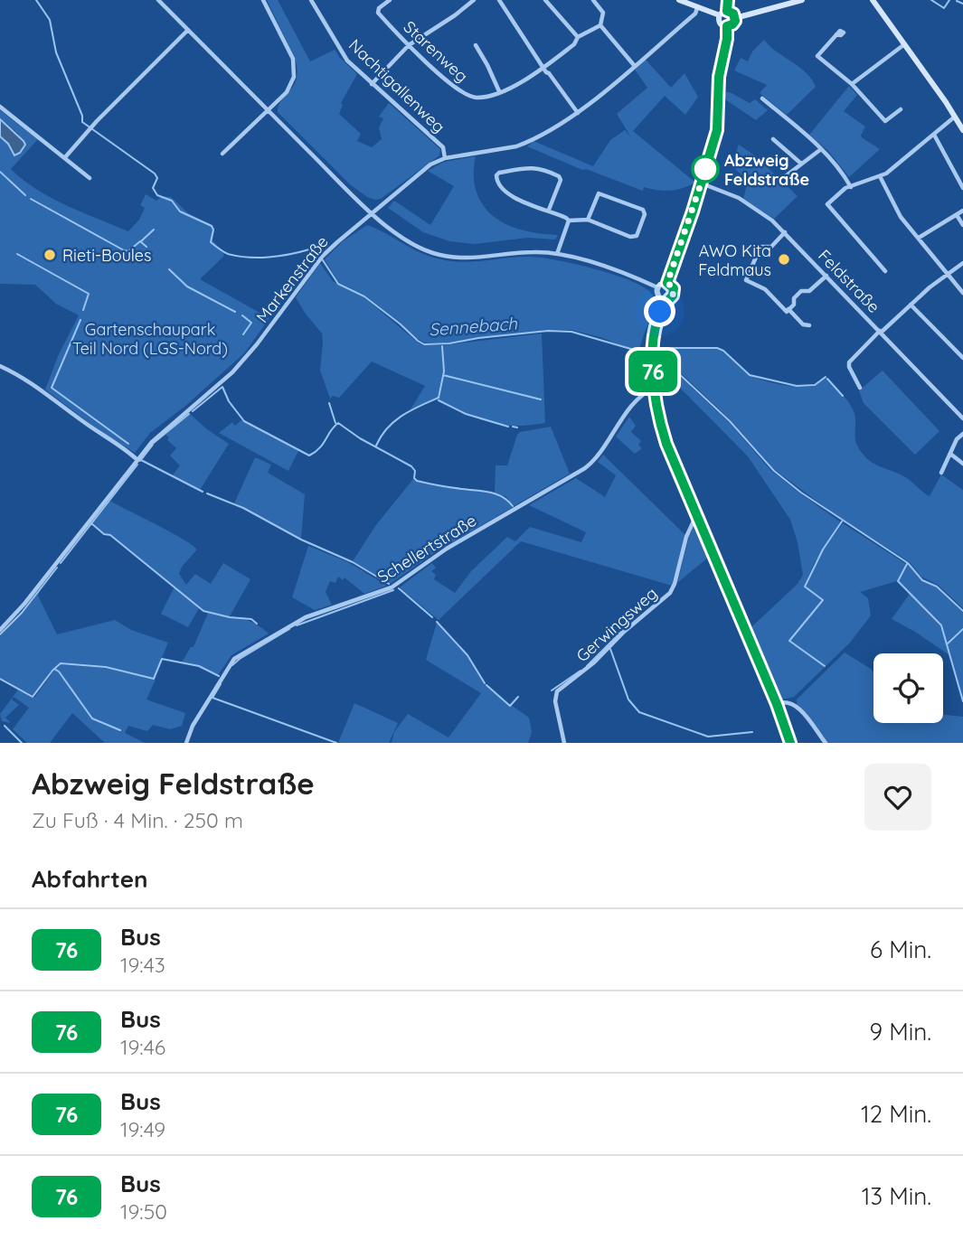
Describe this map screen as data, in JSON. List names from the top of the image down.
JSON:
{
  "streets": {
    "street": [
      "Starenweg",
      "Nachtigallenweg",
      "Markenstraße",
      "Feldstraße",
      "Schellertstraße",
      "Gerwingsweg"
    ]
  },
  "crossings": [
    ["Nachtigallenweg", "Markenstraße"]
  ],
  "water": ["Sennebach"],
  "parks": ["Gartenschaupark Teil Nord (LGS-Nord)"],
  "places": ["Abzweig Feldstraße", "Rieti-Boules", "AWO Kita Feldmaus"],
  "lines": ["bus line 76"],
  "page": {
    "on_map": "76",
    "heading": [
      ["Abzweig Feldstraße", "Zu Fuß · 4 Min. · 250 m"],
      "Abfahrten"
    ],
    "list": [
      {
        "mark": "76",
        "name": "Bus",
        "note": "19:43",
        "value": "6 Min."
      },
      {
        "mark": "76",
        "name": "Bus",
        "note": "19:46",
        "value": "9 Min."
      },
      {
        "mark": "76",
        "name": "Bus",
        "note": "19:49",
        "value": "12 Min."
      },
      {
        "mark": "76",
        "name": "Bus",
        "note": "19:50",
        "value": "13 Min."
      }
    ]
  }
}
